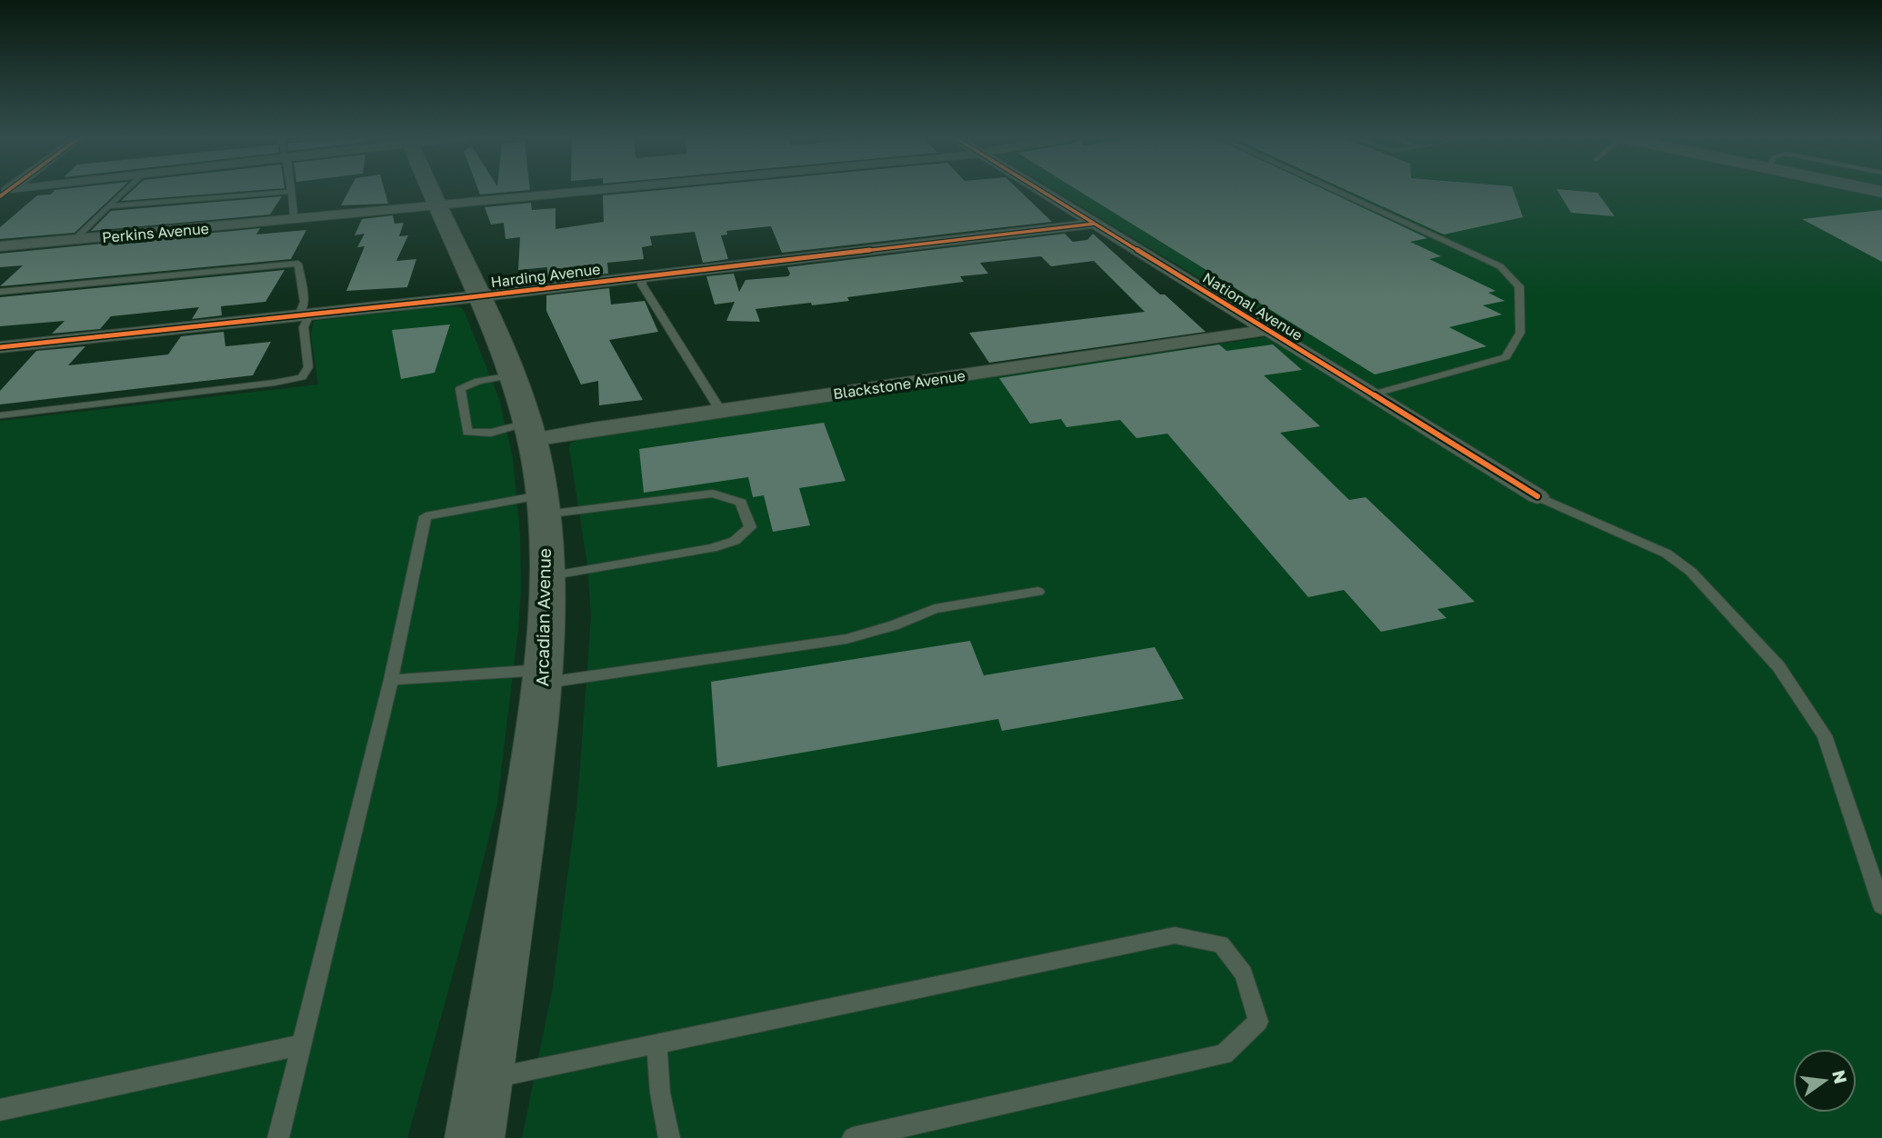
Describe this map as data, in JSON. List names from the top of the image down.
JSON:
{
  "streets": {
    "main road": ["Arcadian Avenue"],
    "street": [
      "Perkins Avenue",
      "Harding Avenue",
      "National Avenue",
      "Blackstone Avenue"
    ]
  },
  "crossings": [
    ["Perkins Avenue", "Arcadian Avenue"],
    ["Harding Avenue", "National Avenue"],
    ["Harding Avenue", "Arcadian Avenue"],
    ["National Avenue", "Blackstone Avenue"],
    ["Blackstone Avenue", "Arcadian Avenue"]
  ],
  "north": "right"
}
